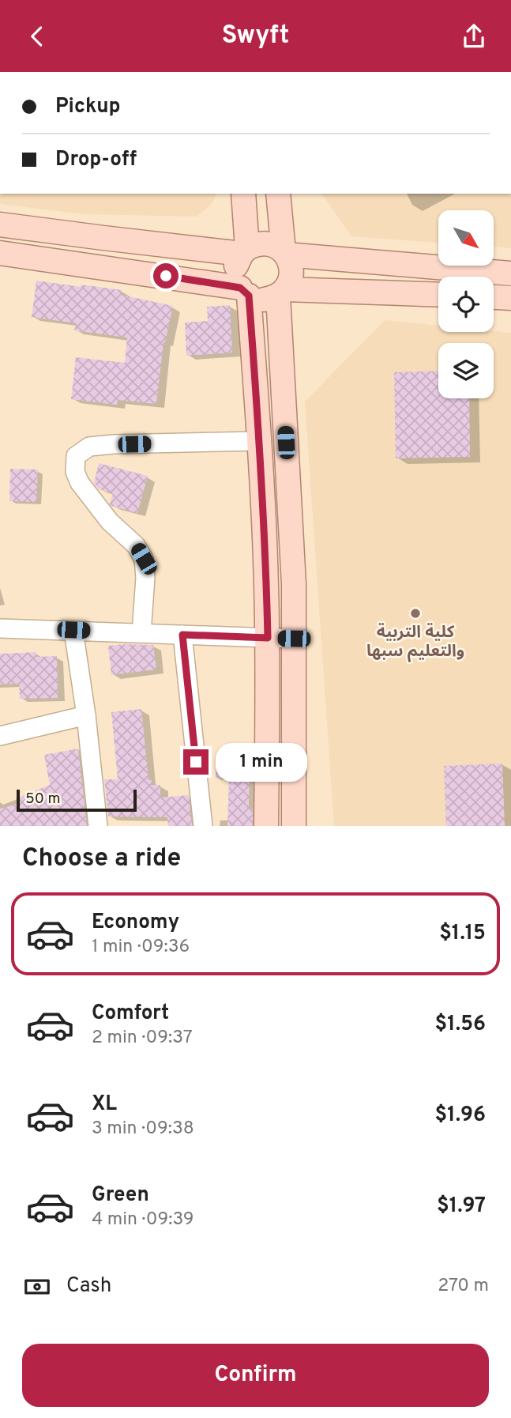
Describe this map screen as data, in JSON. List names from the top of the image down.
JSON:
{
  "places": ["كلية التربية والتعليم سبها"],
  "scale_bar": "50 m",
  "north": "bottom right",
  "page": {
    "header": "Swyft",
    "banner": ["Pickup", "Drop-off"],
    "bubble": "1 min",
    "scale": "50 m",
    "heading": "Choose a ride",
    "list": [
      {
        "name": "Economy",
        "note": "1 min · 09:36",
        "value": "$1.15"
      },
      {
        "name": "Comfort",
        "note": "2 min · 09:37",
        "value": "$1.56"
      },
      {
        "name": "XL",
        "note": "3 min · 09:38",
        "value": "$1.96"
      },
      {
        "name": "Green",
        "note": "4 min · 09:39",
        "value": "$1.97"
      }
    ],
    "pay": ["Cash", "270 m"],
    "buttons": "Confirm"
  }
}
